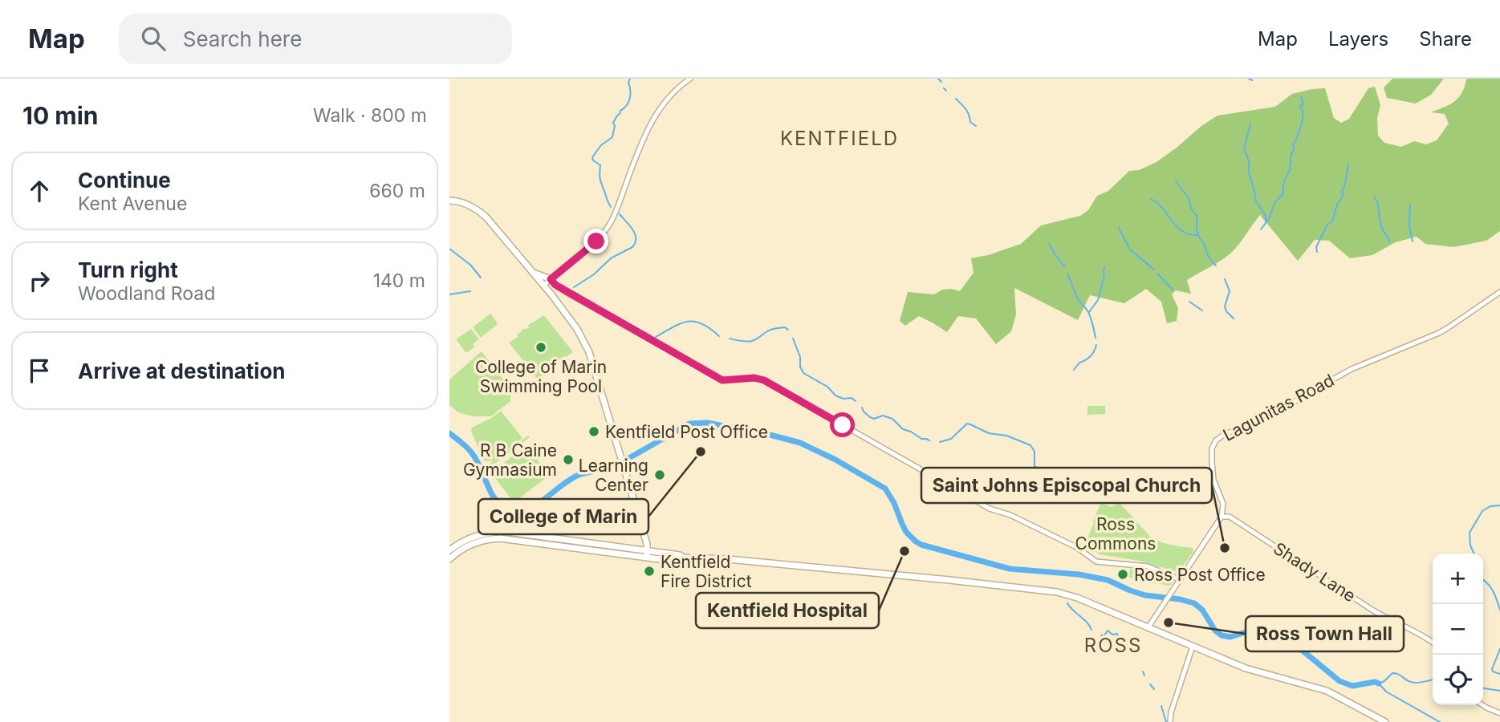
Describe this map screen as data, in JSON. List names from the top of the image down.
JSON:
{
  "streets": {
    "street": ["Lagunitas Road", "Shady Lane"]
  },
  "crossings": [
    ["Lagunitas Road", "Shady Lane"]
  ],
  "districts": ["KENTFIELD", "ROSS"],
  "parks": ["Ross Commons"],
  "places": [
    "College of Marin Swimming Pool",
    "Kentfield Post Office",
    "College of Marin",
    "R B Caine Gymnasium",
    "Learning Center",
    "Saint Johns Episcopal Church",
    "Kentfield Hospital",
    "Kentfield Fire District",
    "Ross Post Office",
    "Ross Town Hall"
  ],
  "page": {
    "header": "Map",
    "search": "Search here",
    "nav": ["Map", "Layers", "Share"],
    "heading": ["10 min", "Walk · 800 m"],
    "list": [
      ["Continue", "Kent Avenue", "660 m"],
      ["Turn right", "Woodland Road", "140 m"],
      "Arrive at destination"
    ],
    "map_buttons": ["+", "−"]
  }
}
